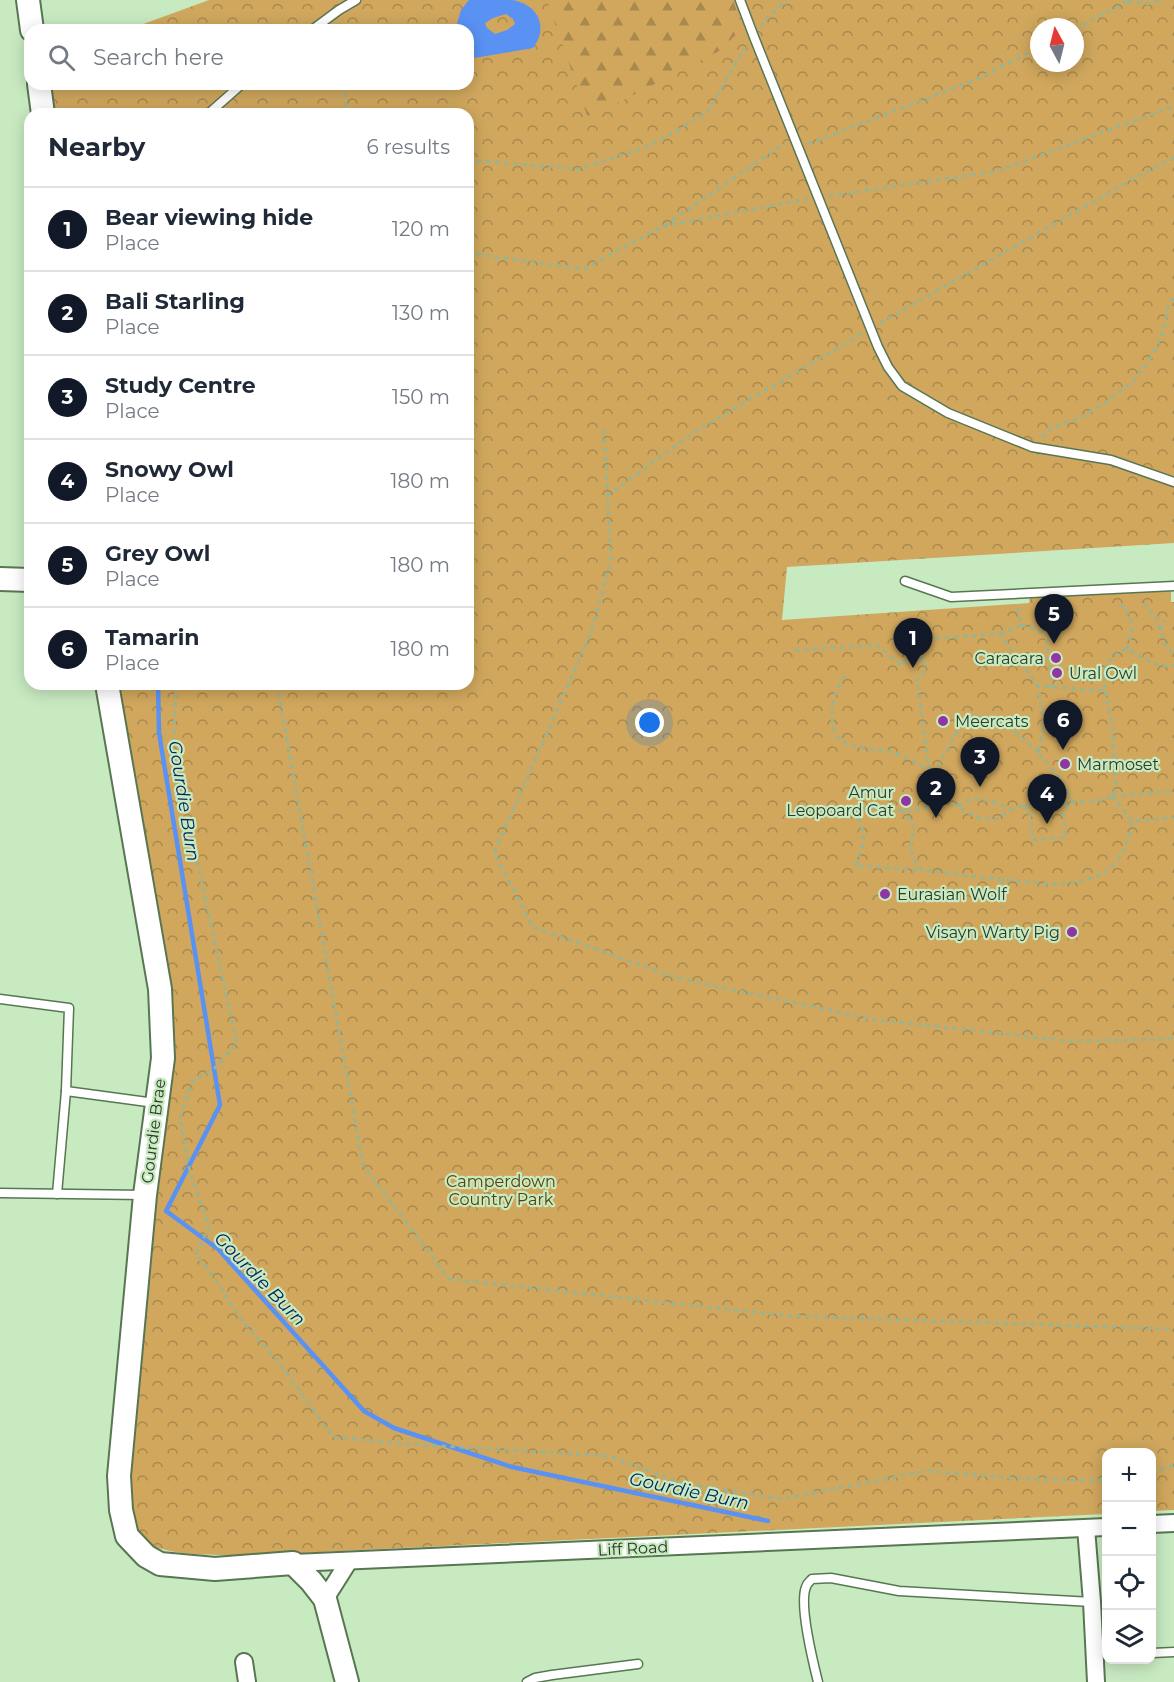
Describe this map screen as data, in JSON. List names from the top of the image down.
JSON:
{
  "streets": {
    "street": ["Gourdie Brae", "Liff Road"]
  },
  "crossings": [
    ["Gourdie Brae", "Liff Road"]
  ],
  "water": ["Gourdie Burn"],
  "parks": ["Camperdown Country Park"],
  "places": [
    "Caracara",
    "Ural Owl",
    "Meercats",
    "Marmoset",
    "Amur Leopoard Cat",
    "Eurasian Wolf",
    "Visayn Warty Pig"
  ],
  "north": "top",
  "page": {
    "search": "Search here",
    "heading": ["Nearby", "6 results"],
    "list": [
      {
        "mark": "1",
        "name": "Bear viewing hide",
        "note": "Place",
        "value": "120 m"
      },
      {
        "mark": "2",
        "name": "Bali Starling",
        "note": "Place",
        "value": "130 m"
      },
      {
        "mark": "3",
        "name": "Study Centre",
        "note": "Place",
        "value": "150 m"
      },
      {
        "mark": "4",
        "name": "Snowy Owl",
        "note": "Place",
        "value": "180 m"
      },
      {
        "mark": "5",
        "name": "Grey Owl",
        "note": "Place",
        "value": "180 m"
      },
      {
        "mark": "6",
        "name": "Tamarin",
        "note": "Place",
        "value": "180 m"
      }
    ],
    "pins": [
      "5",
      "1",
      "6",
      "3",
      "2",
      "4"
    ],
    "map_buttons": ["+", "−"]
  }
}
